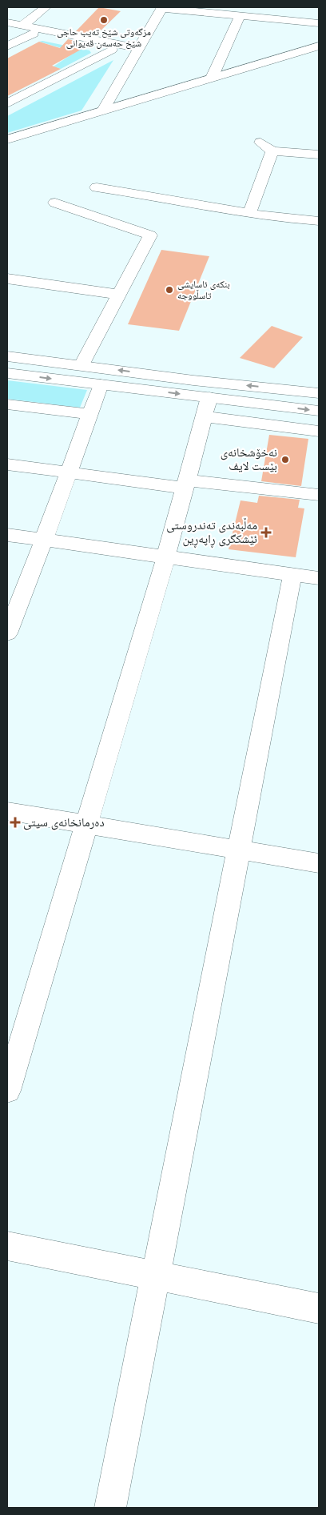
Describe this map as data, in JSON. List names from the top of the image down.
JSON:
{
  "places": {
    "other": ["مزگەوتی شێخ تەیب حاجی شێخ حەسەن قەیوانی", "بنکەی ئاسایشی تاسڵووجە", "نەخۆشخانەی بێست لایف"],
    "health": ["مەڵبەندی تەندروستی ئێشکگری ڕاپەڕین", "دەرمانخانەی سیتی"]
  }
}
